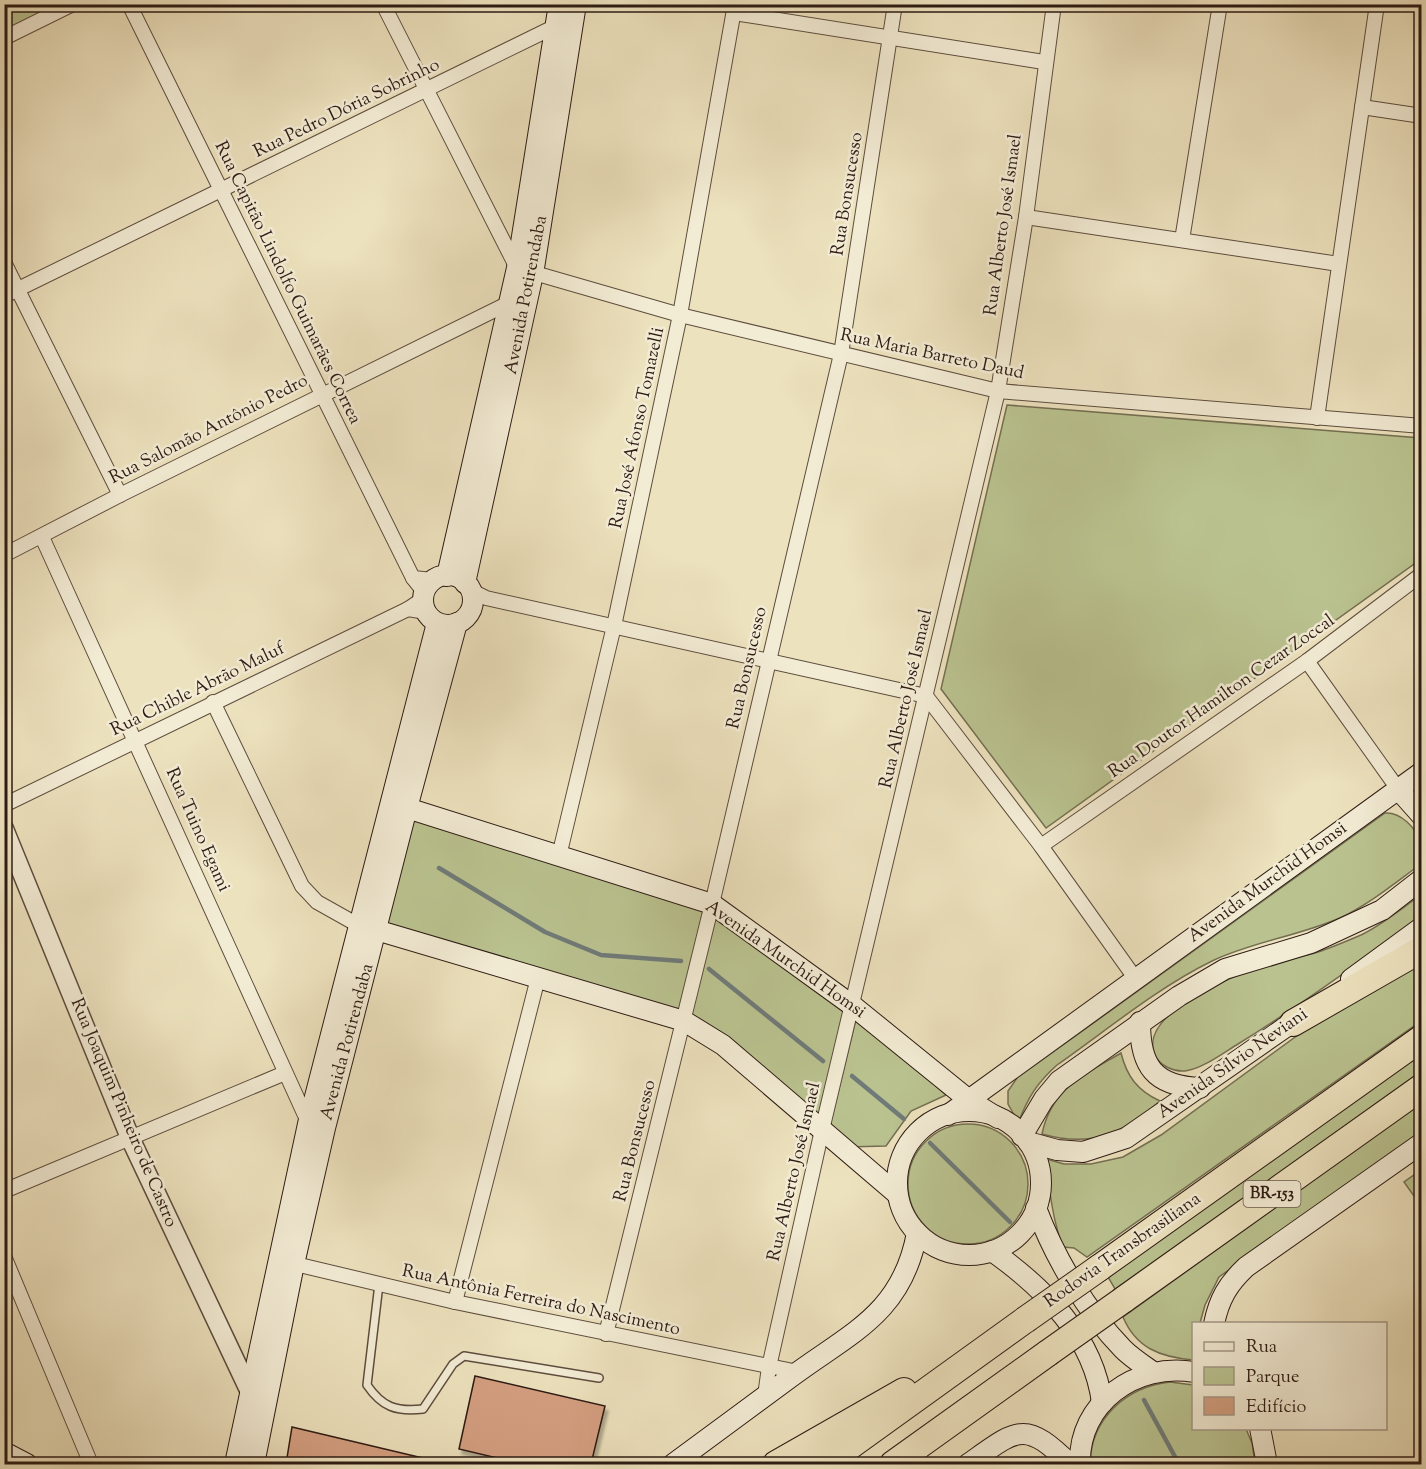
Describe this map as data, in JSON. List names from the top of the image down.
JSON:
{
  "streets": {
    "highway": ["BR-153", "Rodovia Transbrasiliana"],
    "main road": ["Avenida Potirendaba", "Avenida Murchid Homsi", "Avenida Sílvio Neviani"],
    "street": [
      "Rua Pedro Dória Sobrinho",
      "Rua Bonsucesso",
      "Rua Alberto José Ismael",
      "Rua Capitão Lindolfo Guimarães Correa",
      "Rua Maria Barreto Daud",
      "Rua José Afonso Tomazelli",
      "Rua Salomão Antônio Pedro",
      "Rua Chible Abrão Maluf",
      "Rua Doutor Hamilton Cezar Zoccal",
      "Rua Tuino Egami",
      "Rua Joaquim Pinheiro de Castro",
      "Rua Antônia Ferreira do Nascimento"
    ]
  },
  "crossings": [
    ["Rua Pedro Dória Sobrinho", "Rua Capitão Lindolfo Guimarães Correa"],
    ["Rua Pedro Dória Sobrinho", "Avenida Potirendaba"],
    ["Rua Bonsucesso", "Rua Maria Barreto Daud"],
    ["Rua Bonsucesso", "Avenida Murchid Homsi"],
    ["Rua Bonsucesso", "Rua Antônia Ferreira do Nascimento"],
    ["Rua Alberto José Ismael", "Rua Maria Barreto Daud"],
    ["Rua Alberto José Ismael", "Avenida Murchid Homsi"],
    ["Rua Alberto José Ismael", "Rua Antônia Ferreira do Nascimento"],
    ["Rua Capitão Lindolfo Guimarães Correa", "Avenida Potirendaba"],
    ["Rua Capitão Lindolfo Guimarães Correa", "Rua Salomão Antônio Pedro"],
    ["Rua Capitão Lindolfo Guimarães Correa", "Rua Chible Abrão Maluf"],
    ["Avenida Potirendaba", "Rua Maria Barreto Daud"],
    ["Avenida Potirendaba", "Rua Salomão Antônio Pedro"],
    ["Avenida Potirendaba", "Rua Chible Abrão Maluf"],
    ["Avenida Potirendaba", "Rua Tuino Egami"],
    ["Avenida Potirendaba", "Avenida Murchid Homsi"],
    ["Avenida Potirendaba", "Rua Joaquim Pinheiro de Castro"],
    ["Avenida Potirendaba", "Rua Antônia Ferreira do Nascimento"],
    ["Rua Maria Barreto Daud", "Rua José Afonso Tomazelli"],
    ["Rua José Afonso Tomazelli", "Avenida Murchid Homsi"],
    ["Rua Salomão Antônio Pedro", "Rua Tuino Egami"],
    ["Rua Chible Abrão Maluf", "Rua Tuino Egami"],
    ["Avenida Murchid Homsi", "Avenida Sílvio Neviani"]
  ],
  "legend": ["Rua", "Parque", "Edifício"]
}
